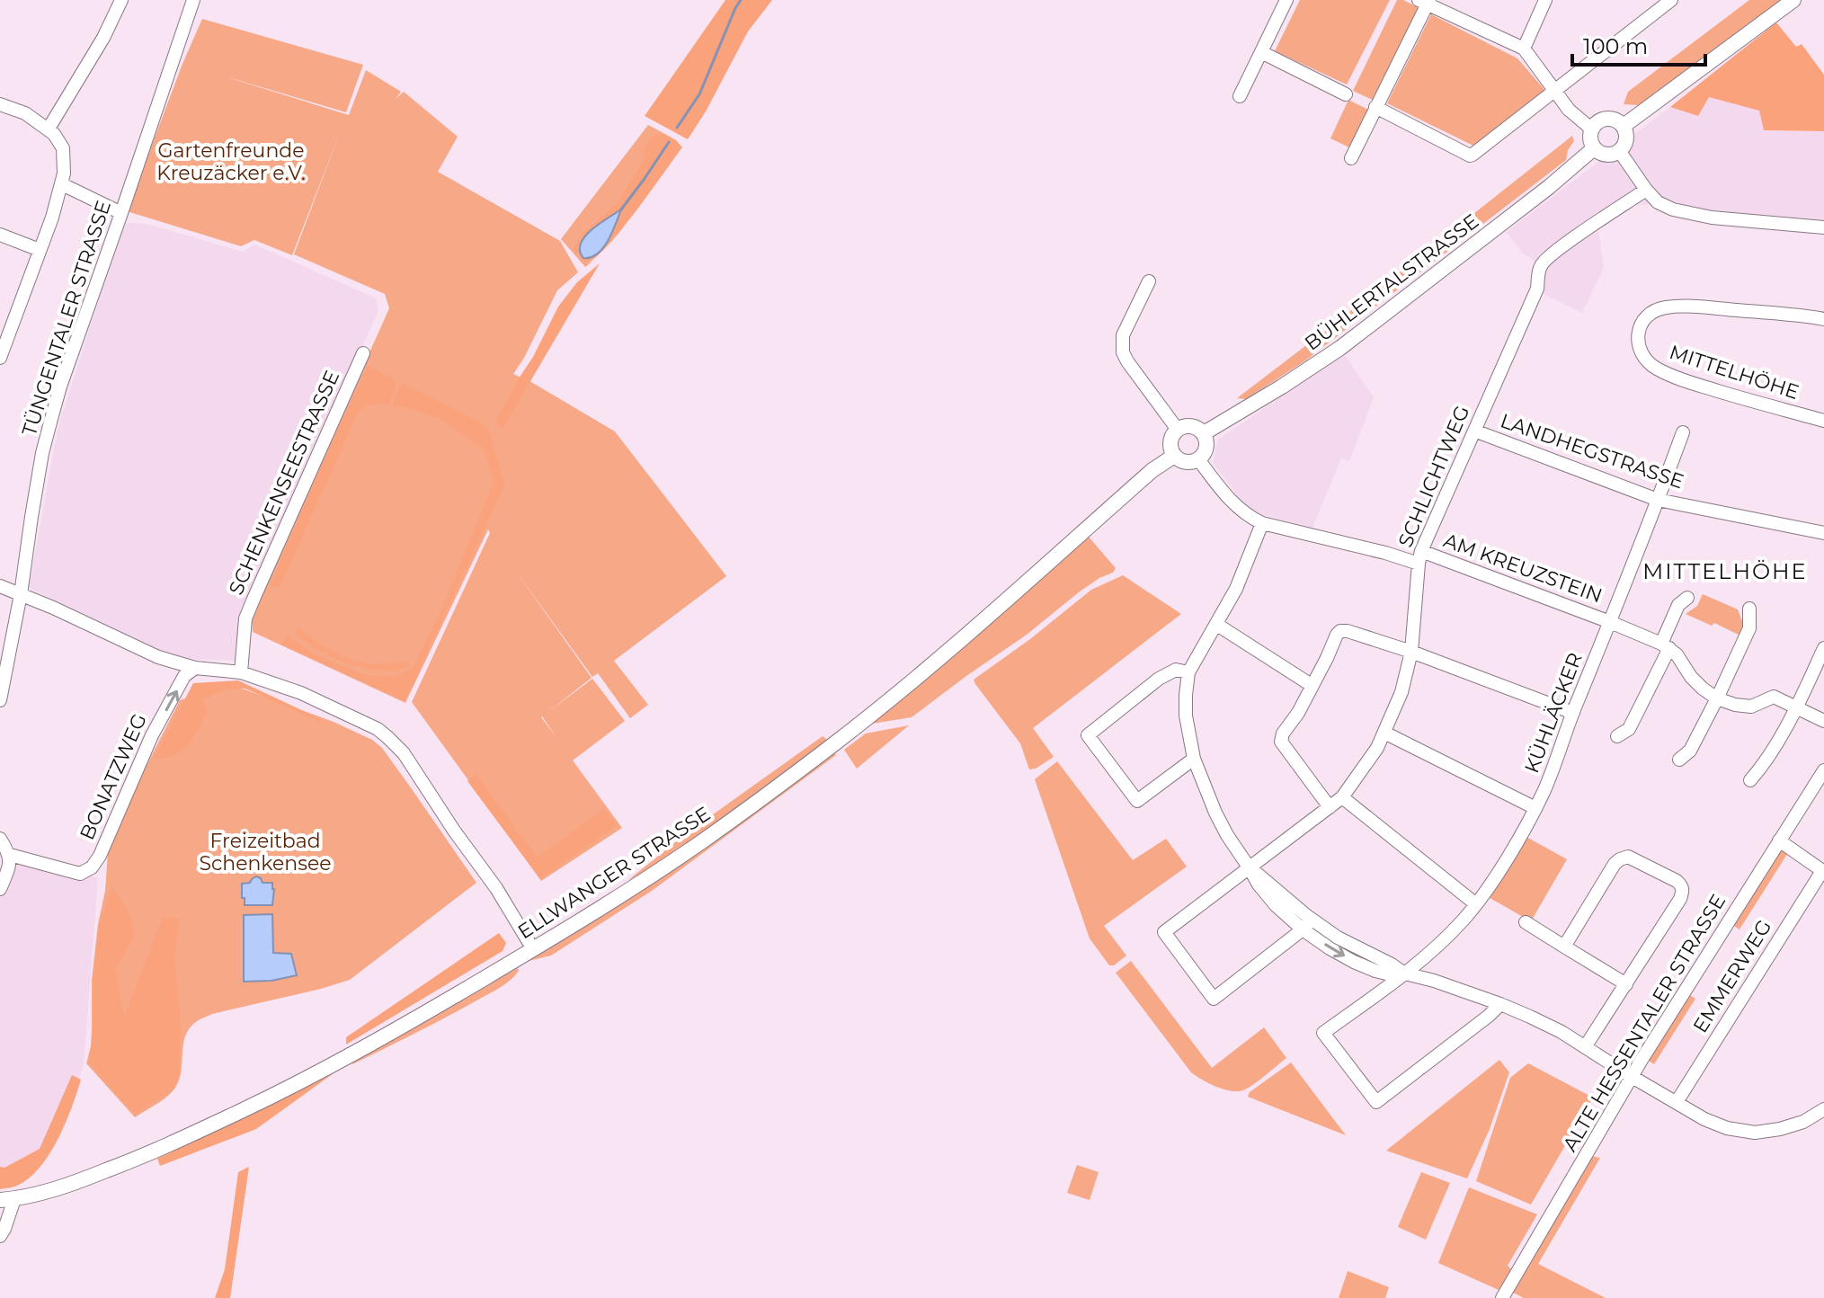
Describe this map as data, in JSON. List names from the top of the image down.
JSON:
{
  "streets": {
    "main road": ["BÜHLERTALSTRASSE", "ELLWANGER STRASSE"],
    "street": [
      "TÜNGENTALER STRASSE",
      "MITTELHÖHE",
      "LANDHEGSTRASSE",
      "SCHLICHTWEG",
      "SCHENKENSEESTRASSE",
      "AM KREUZSTEIN",
      "KÜHLÄCKER",
      "BONATZWEG",
      "EMMERWEG",
      "ALTE HESSENTALER STRASSE"
    ]
  },
  "crossings": [
    ["BÜHLERTALSTRASSE", "AM KREUZSTEIN"],
    ["BÜHLERTALSTRASSE", "ELLWANGER STRASSE"],
    ["LANDHEGSTRASSE", "SCHLICHTWEG"],
    ["LANDHEGSTRASSE", "KÜHLÄCKER"],
    ["SCHLICHTWEG", "AM KREUZSTEIN"],
    ["AM KREUZSTEIN", "KÜHLÄCKER"],
    ["AM KREUZSTEIN", "ELLWANGER STRASSE"]
  ],
  "one_way": ["BONATZWEG"],
  "districts": ["MITTELHÖHE"],
  "parks": ["Gartenfreunde Kreuzäcker e.V.", "Freizeitbad Schenkensee"],
  "scale_bar": "100 m"
}
